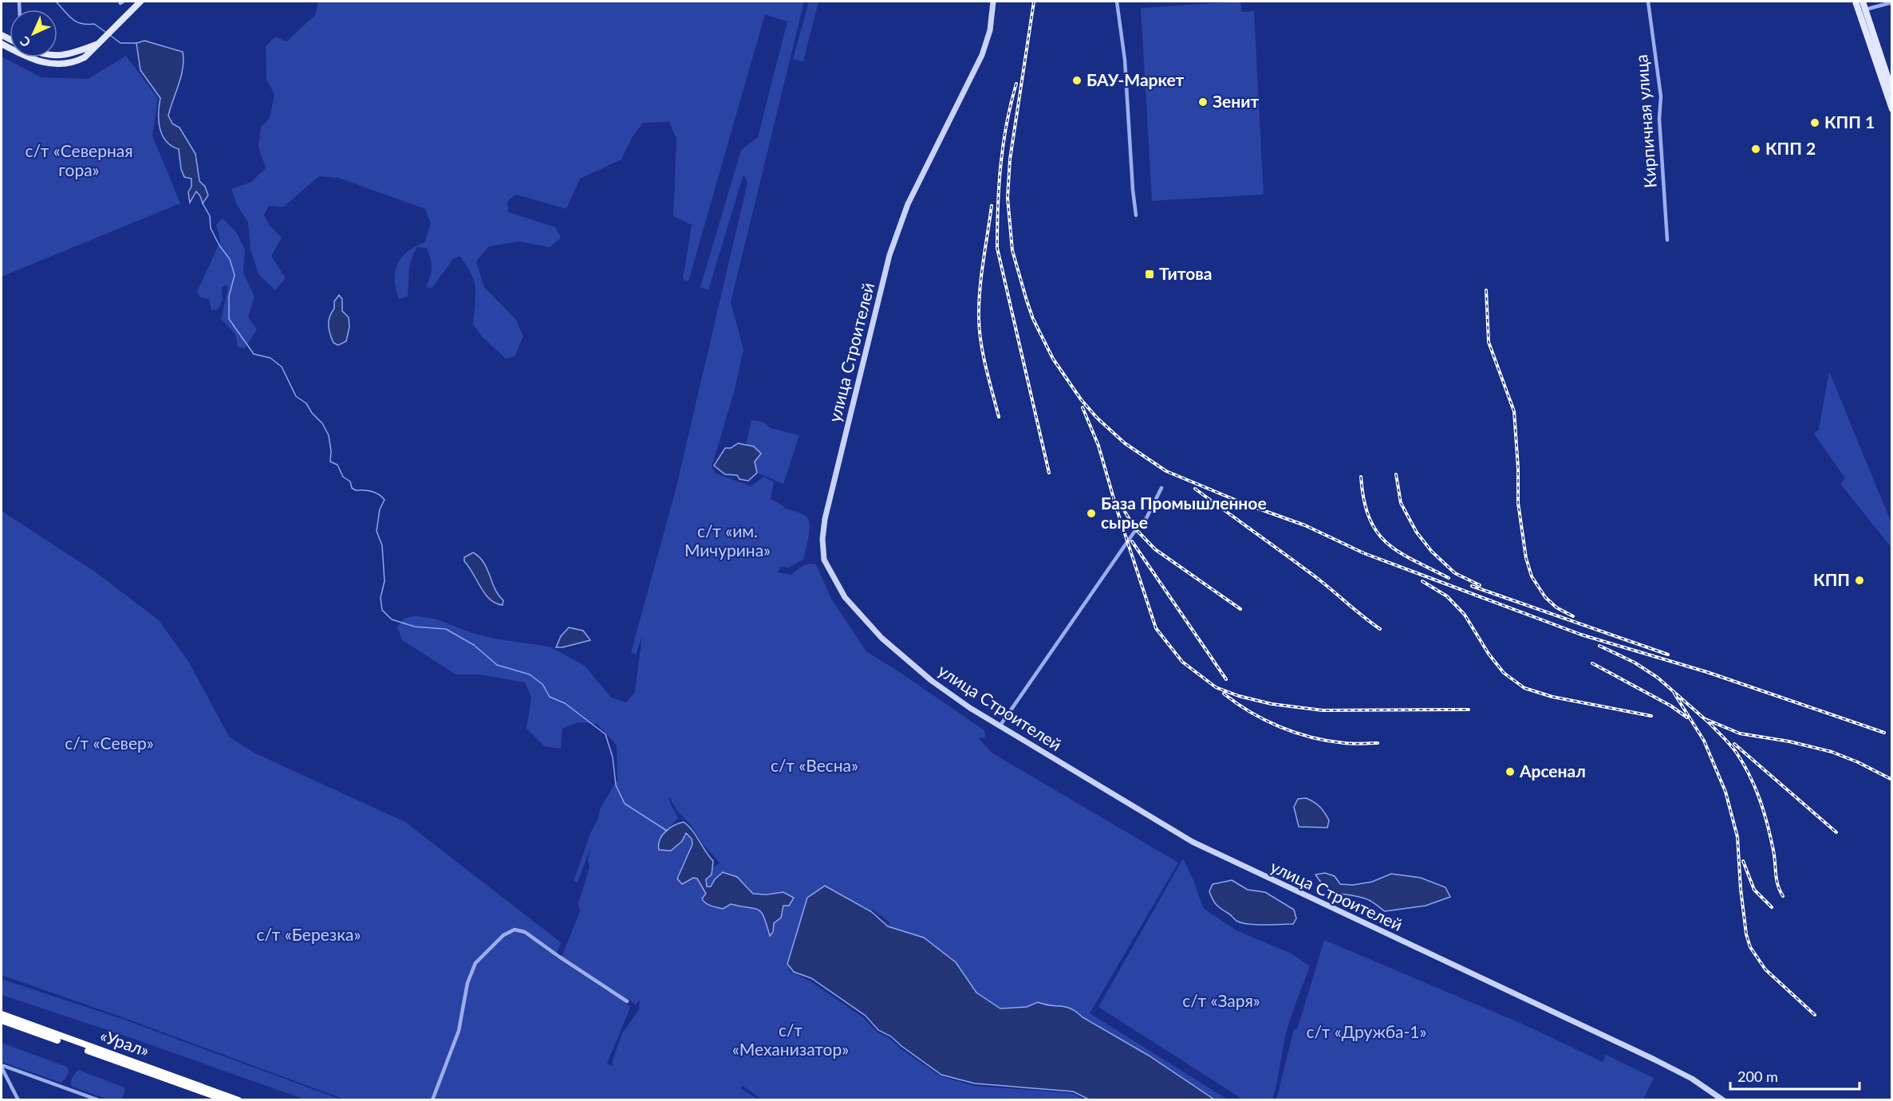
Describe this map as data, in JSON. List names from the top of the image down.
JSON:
{
  "streets": {
    "highway": ["«Урал»"],
    "main road": ["улица Строителей"],
    "street": ["Кирпичная улица"]
  },
  "parks": [
    "с/т «Северная гора»",
    "с/т «им. Мичурина»",
    "с/т «Север»",
    "с/т «Весна»",
    "с/т «Березка»",
    "с/т «Заря»",
    "с/т «Механизатор»",
    "с/т «Дружба-1»"
  ],
  "places": {
    "other": [
      "БАУ-Маркет",
      "Зенит",
      "КПП 1",
      "КПП 2",
      "База Промышленное сырье",
      "КПП",
      "Арсенал"
    ],
    "transit": ["Титова"]
  },
  "scale_bar": "200 m",
  "north": "bottom left"
}
